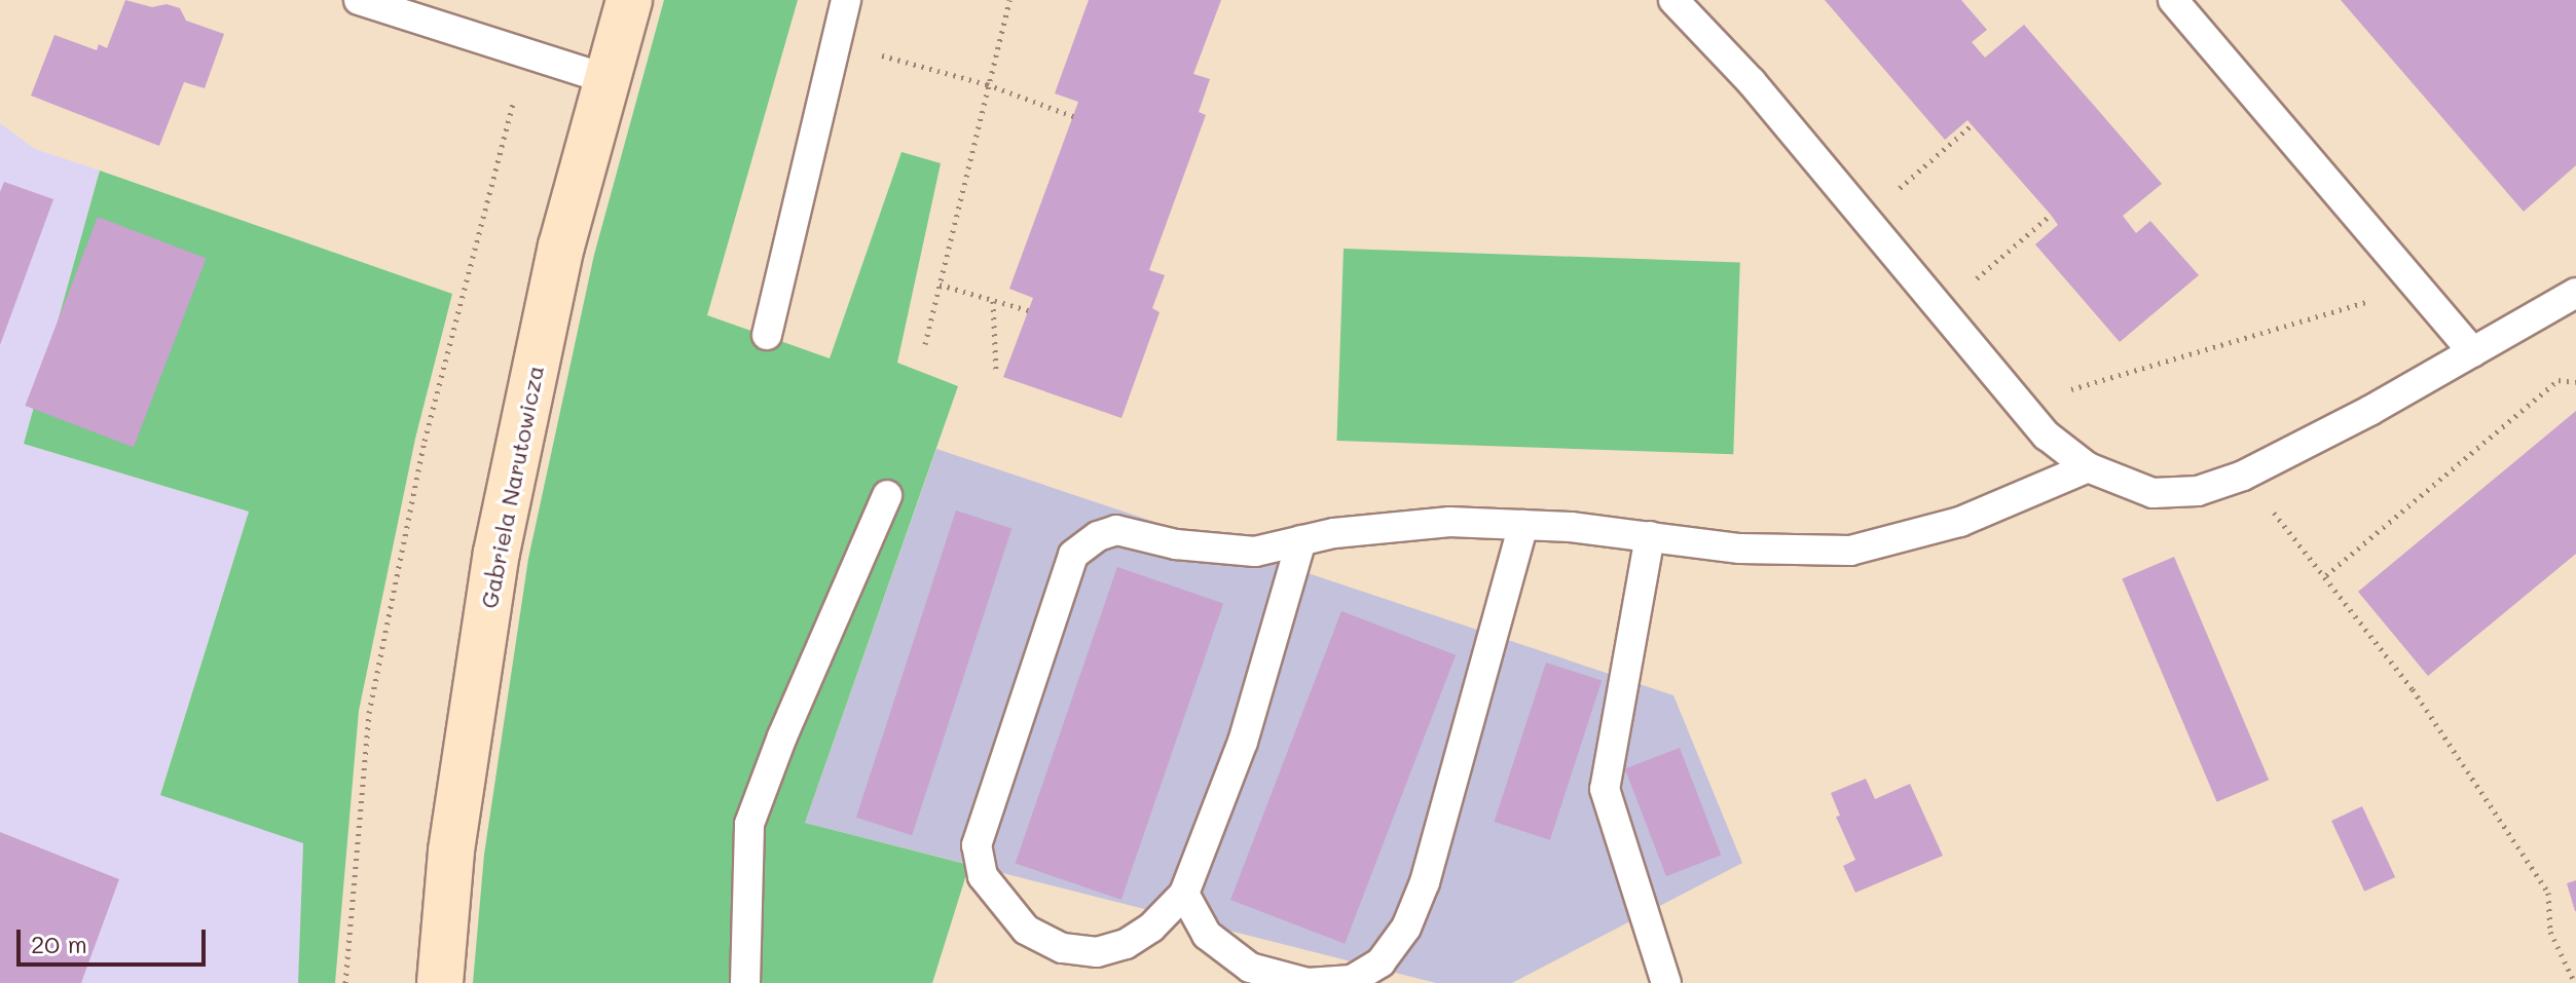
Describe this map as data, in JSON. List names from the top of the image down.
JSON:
{
  "streets": {
    "main road": ["Gabriela Narutowicza"]
  },
  "scale_bar": "20 m"
}
